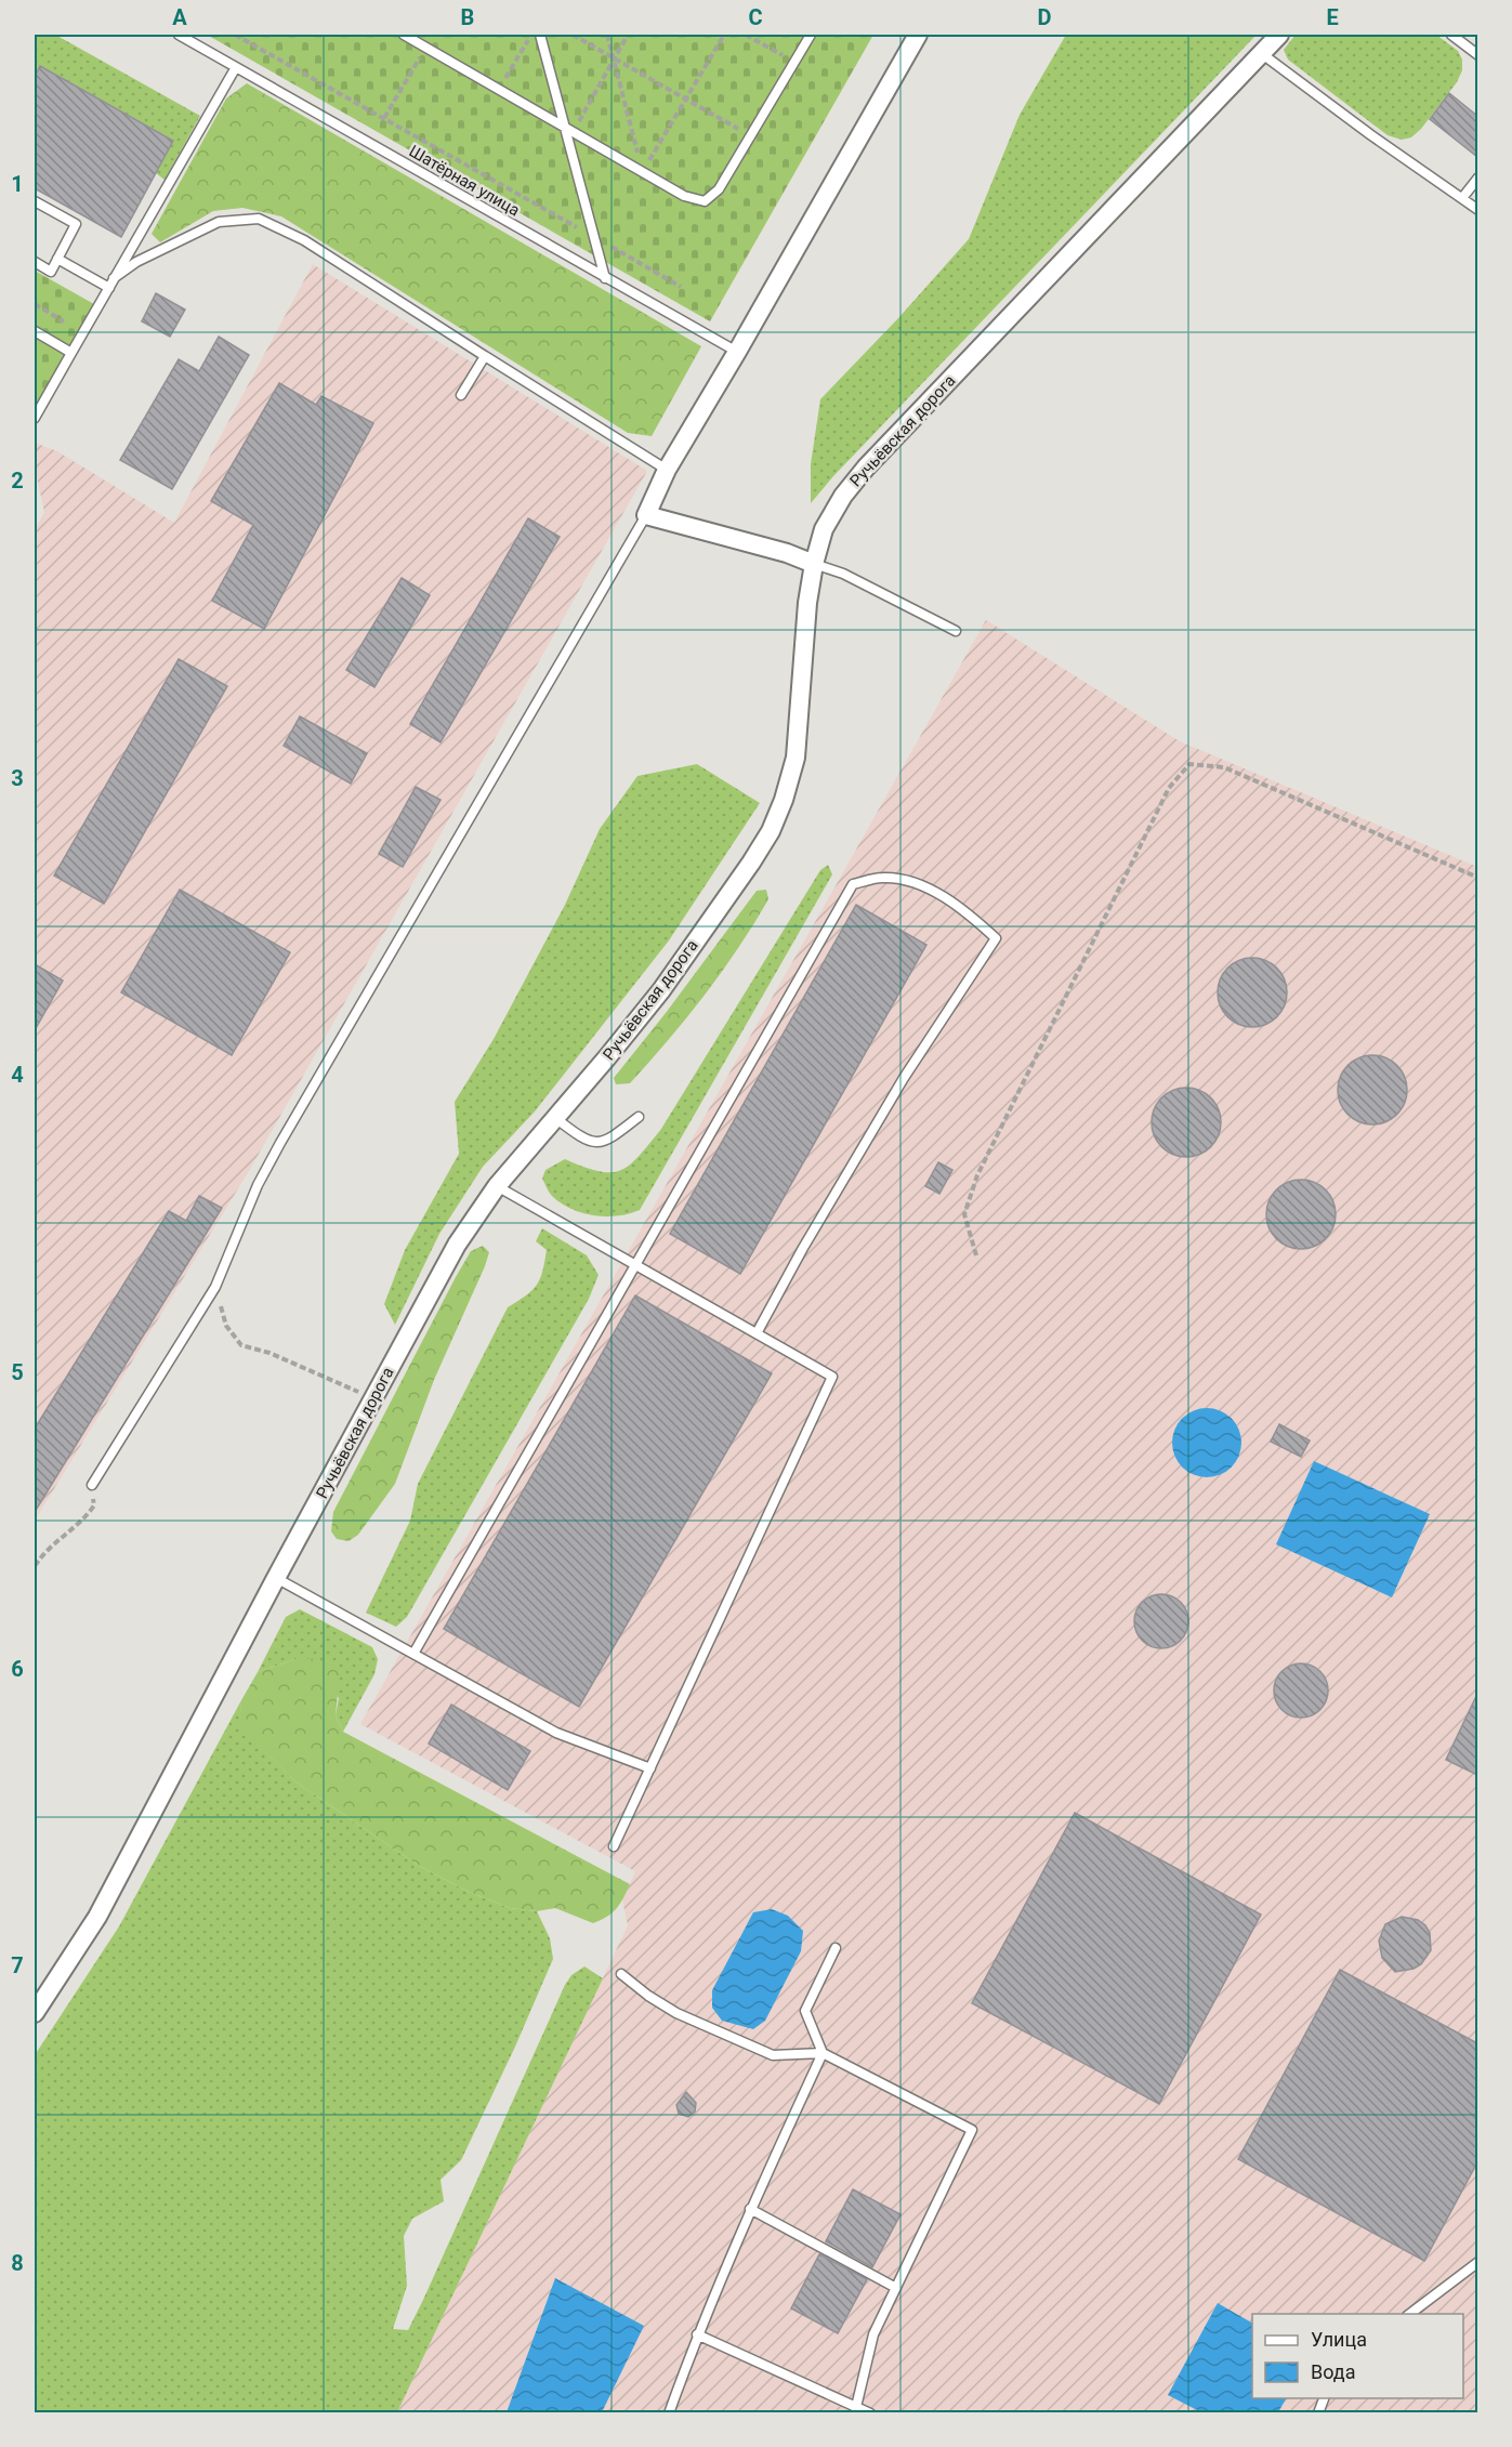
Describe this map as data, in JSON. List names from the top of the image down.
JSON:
{
  "streets": {
    "street": ["Ручьёвская дорога"],
    "lane": ["Шатёрная улица"]
  },
  "legend": ["Улица", "Вода"],
  "grid": {
    "columns": [
      "A",
      "B",
      "C",
      "D",
      "E"
    ],
    "rows": [
      "1",
      "2",
      "3",
      "4",
      "5",
      "6",
      "7",
      "8"
    ]
  }
}
